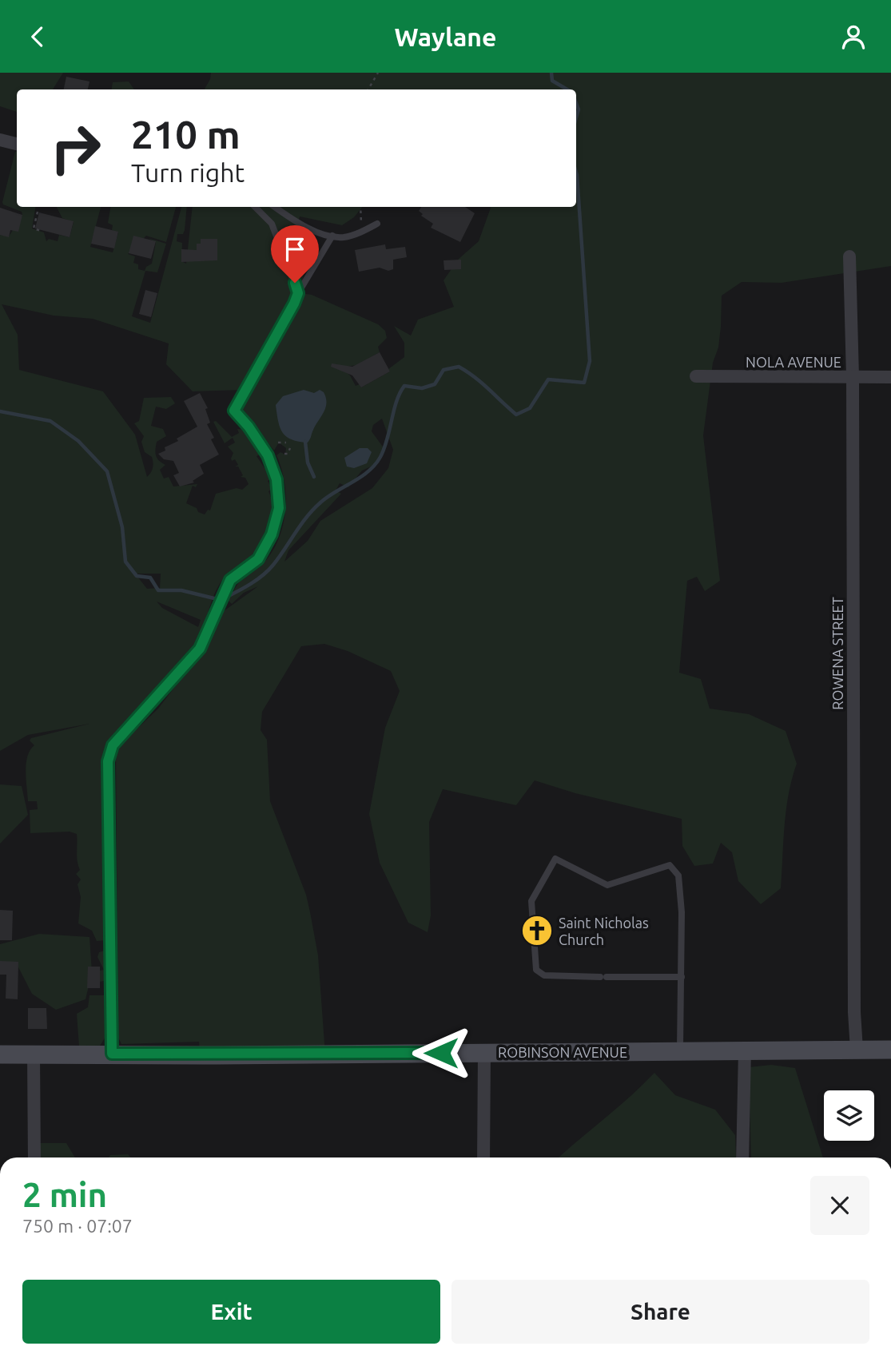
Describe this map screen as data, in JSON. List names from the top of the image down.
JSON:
{
  "streets": {
    "main road": ["ROBINSON AVENUE"],
    "street": ["NOLA AVENUE", "ROWENA STREET"]
  },
  "crossings": [
    ["NOLA AVENUE", "ROWENA STREET"],
    ["ROWENA STREET", "ROBINSON AVENUE"]
  ],
  "places": {
    "church": ["Saint Nicholas Church"]
  },
  "page": {
    "header": "Waylane",
    "turn": ["210 m", "Turn right"],
    "heading": ["2 min", "750 m · 07:07"],
    "buttons": ["Exit", "Share"]
  }
}
